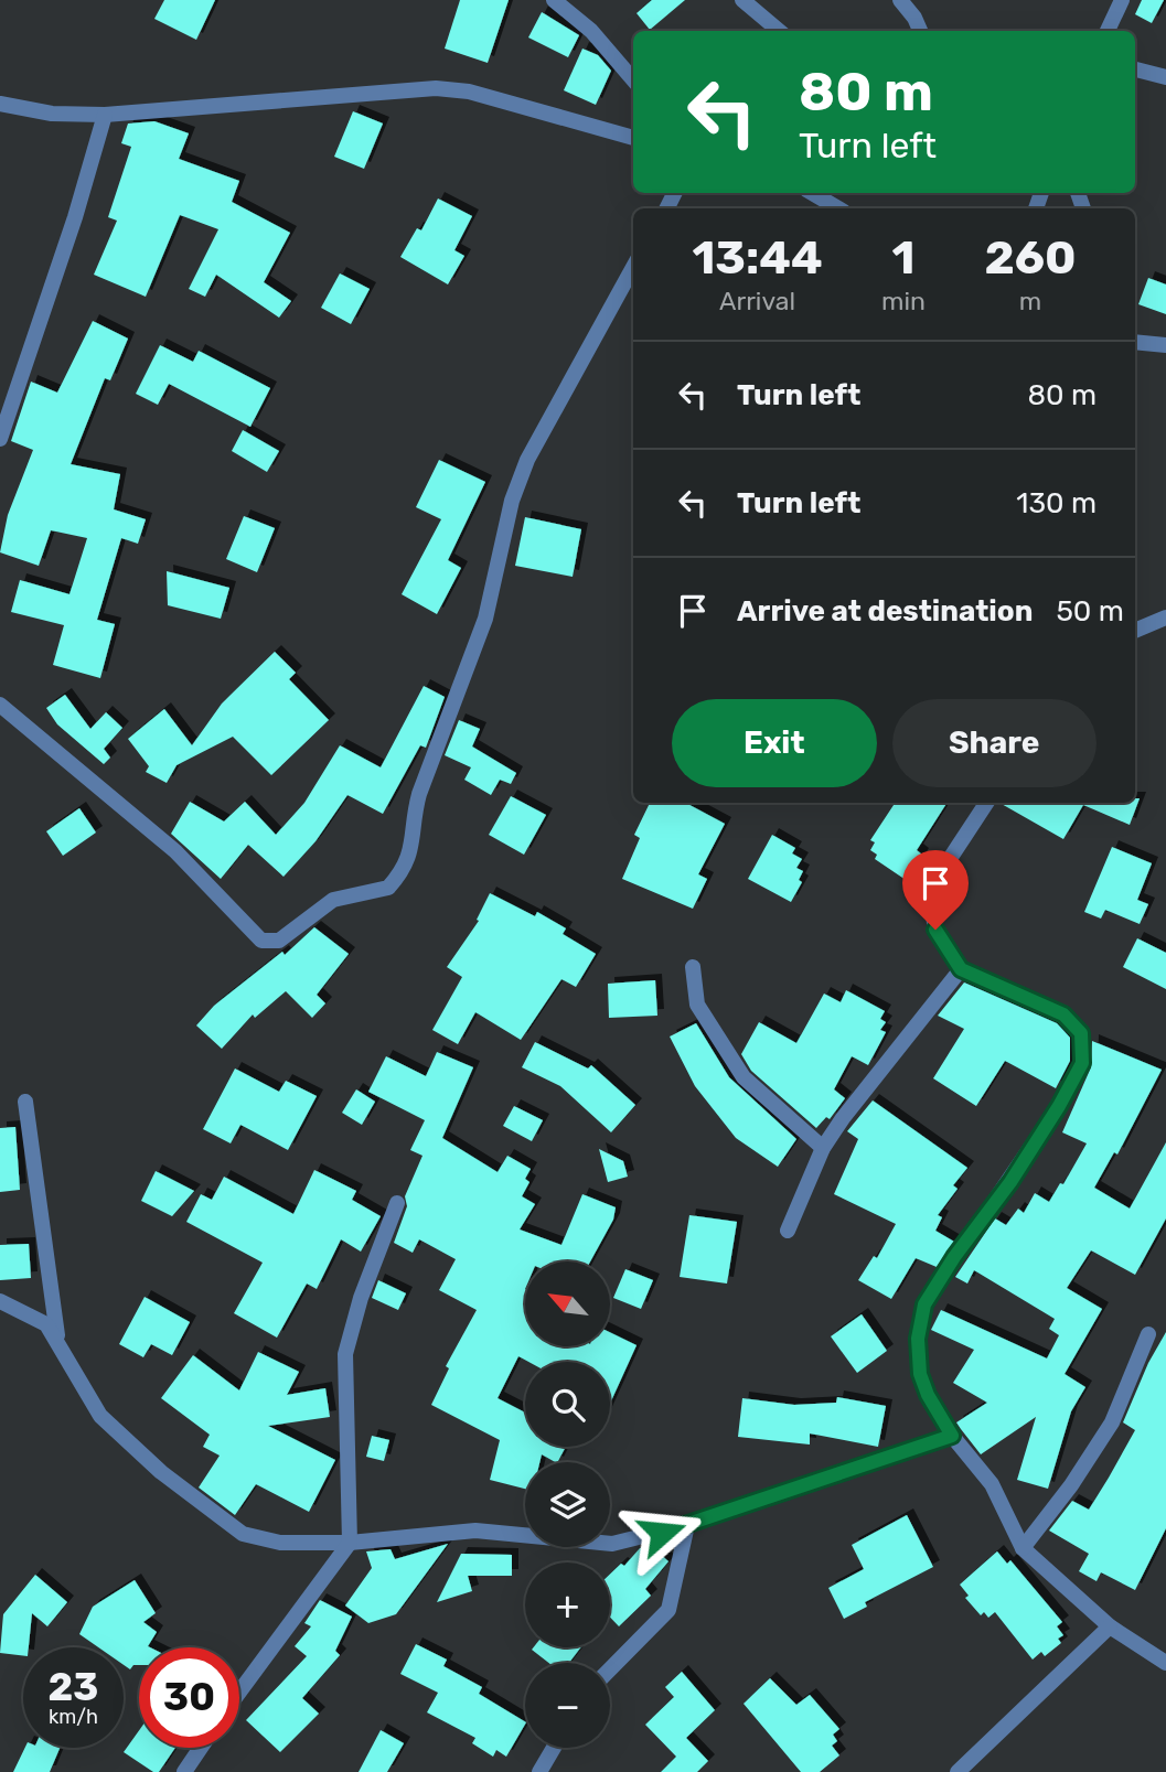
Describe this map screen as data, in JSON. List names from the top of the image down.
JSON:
{
  "north": "top left",
  "page": {
    "turn": ["80 m", "Turn left"],
    "eta": [
      "13:44",
      "Arrival",
      "1",
      "min",
      "260",
      "m"
    ],
    "list": [
      {
        "name": "Turn left",
        "value": "80 m"
      },
      {
        "name": "Turn left",
        "value": "130 m"
      },
      {
        "name": "Arrive at destination",
        "value": "50 m"
      }
    ],
    "buttons": ["Exit", "Share"],
    "map_buttons": ["+", "−"],
    "speed": "23 km/h",
    "limit": "30"
  }
}
